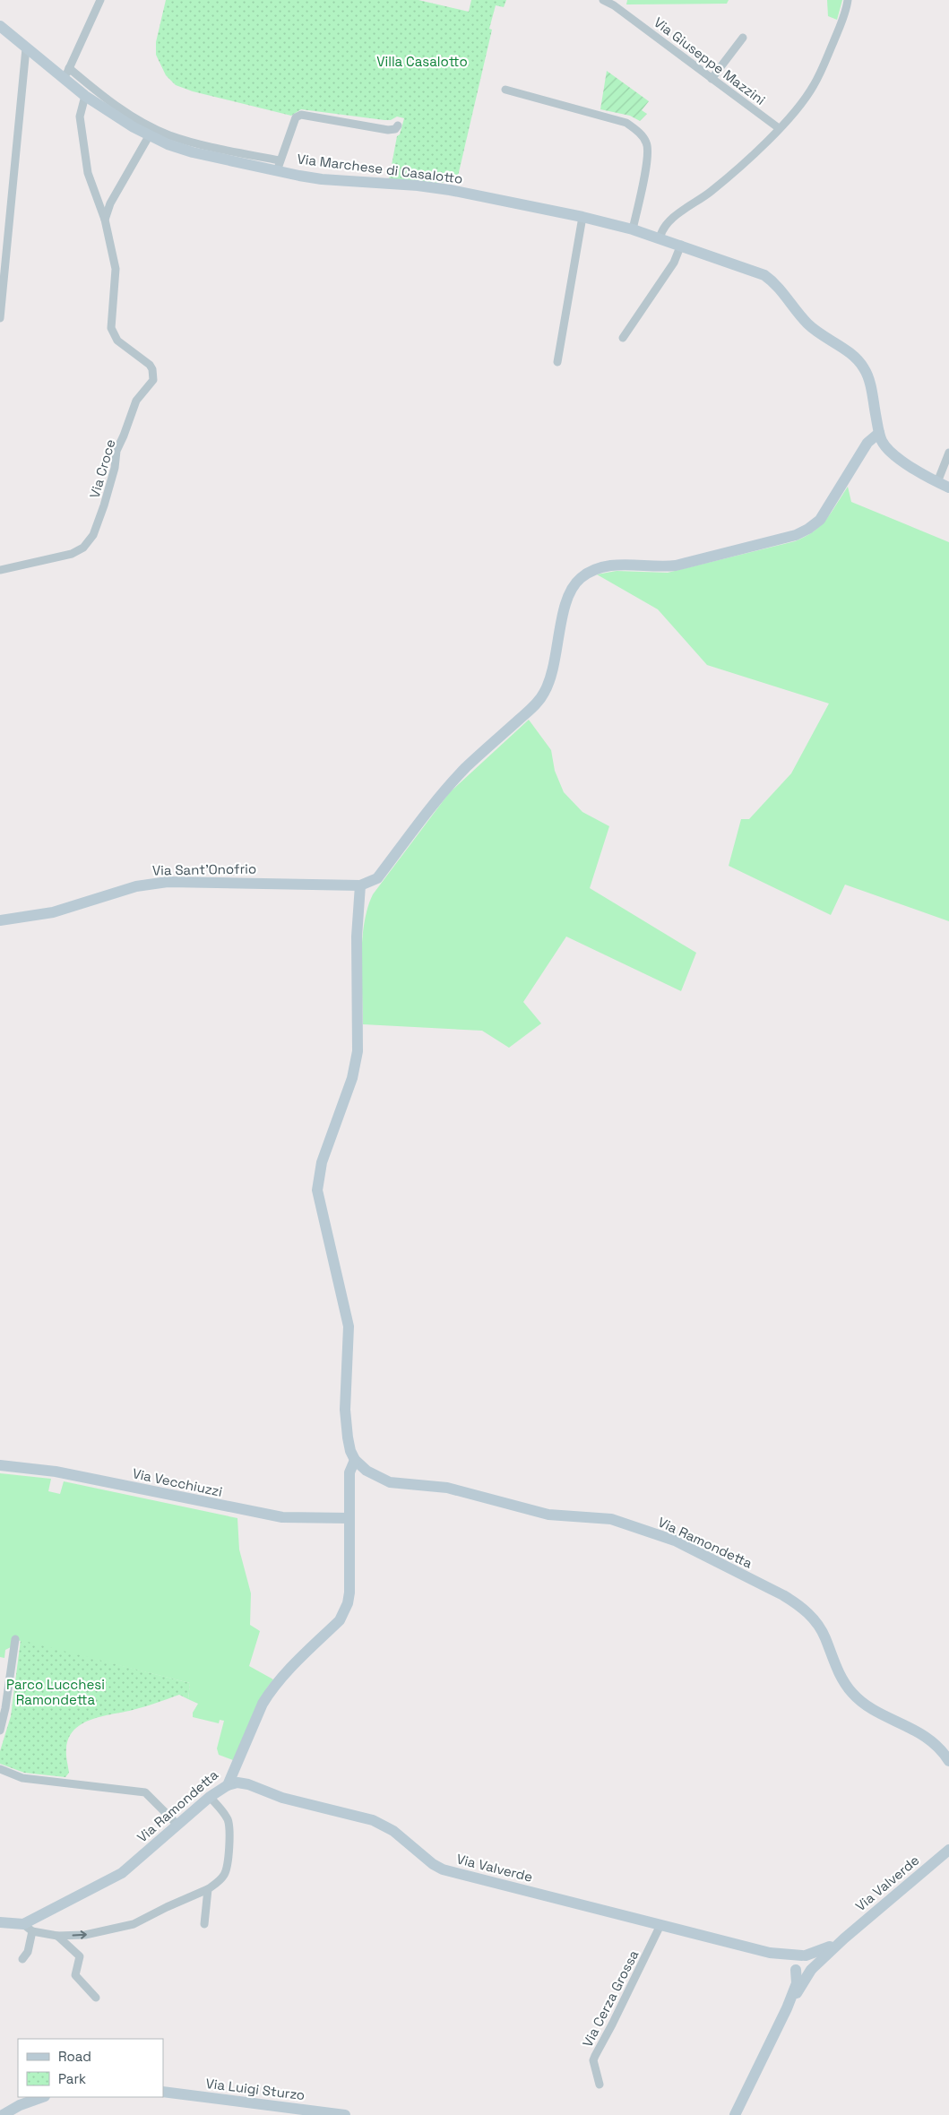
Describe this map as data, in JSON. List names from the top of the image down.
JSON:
{
  "streets": {
    "street": [
      "Via Giuseppe Mazzini",
      "Via Marchese di Casalotto",
      "Via Croce",
      "Via Sant'Onofrio",
      "Via Vecchiuzzi",
      "Via Ramondetta",
      "Via Valverde",
      "Via Cerza Grossa",
      "Via Luigi Sturzo"
    ]
  },
  "crossings": [
    ["Via Marchese di Casalotto", "Via Croce"],
    ["Via Vecchiuzzi", "Via Ramondetta"],
    ["Via Ramondetta", "Via Valverde"],
    ["Via Valverde", "Via Cerza Grossa"]
  ],
  "parks": ["Villa Casalotto", "Parco Lucchesi Ramondetta"],
  "legend": ["Road", "Park"]
}
